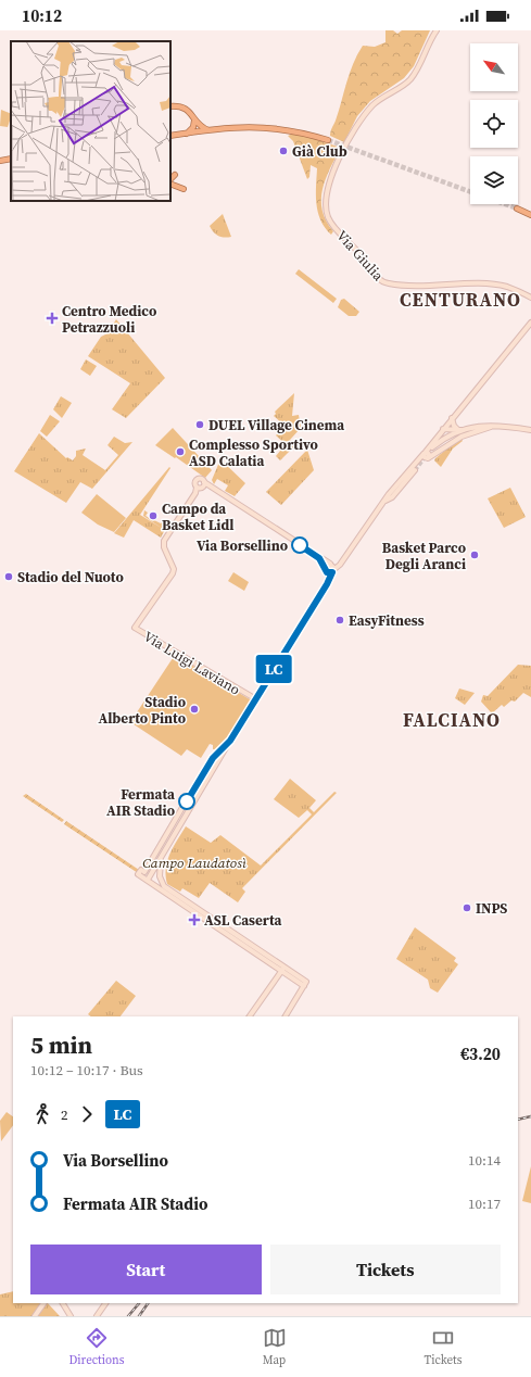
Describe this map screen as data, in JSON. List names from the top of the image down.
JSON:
{
  "streets": {
    "main road": ["Via Giulia", "Via Luigi Laviano"]
  },
  "districts": ["CENTURANO", "FALCIANO"],
  "parks": ["Campo Laudatosì"],
  "places": {
    "other": [
      "Già Club",
      "DUEL Village Cinema",
      "Complesso Sportivo ASD Calatia",
      "Campo da Basket Lidl",
      "Via Borsellino",
      "Basket Parco Degli Aranci",
      "Stadio del Nuoto",
      "EasyFitness",
      "Stadio Alberto Pinto",
      "Fermata AIR Stadio",
      "INPS"
    ],
    "health": ["Centro Medico Petrazzuoli", "ASL Caserta"]
  },
  "lines": ["bus line LC"],
  "north": "top left",
  "page": {
    "status": "10:12",
    "on_map": "LC",
    "heading": ["5 min", "10:12 – 10:17 · Bus", "€3.20"],
    "legs": ["2", "LC"],
    "list": [
      {
        "name": "Via Borsellino",
        "value": "10:14"
      },
      {
        "name": "Fermata AIR Stadio",
        "value": "10:17"
      }
    ],
    "buttons": ["Start", "Tickets"],
    "tabs": ["Directions", "Map", "Tickets"]
  }
}
